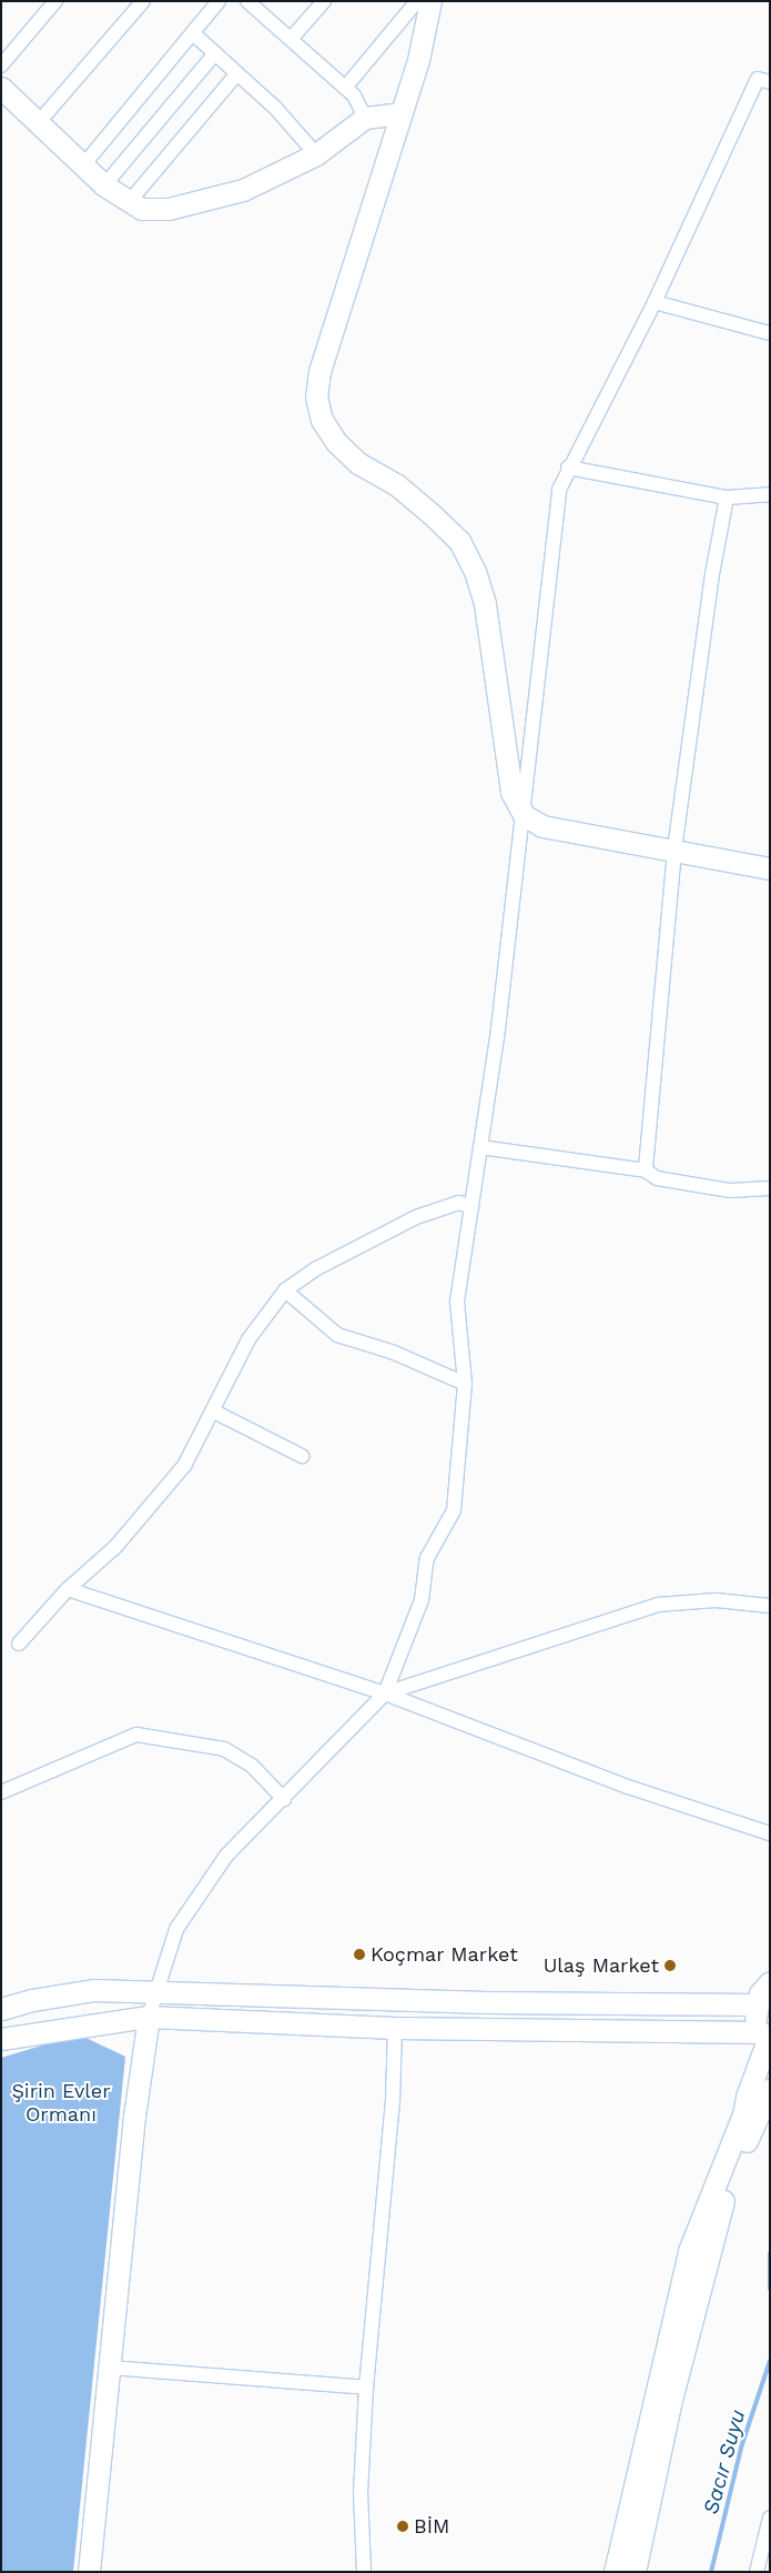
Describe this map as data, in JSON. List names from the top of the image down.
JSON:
{
  "water": ["Sacır Suyu"],
  "parks": ["Şirin Evler Ormanı"],
  "places": ["Koçmar Market", "Ulaş Market", "BİM"]
}
